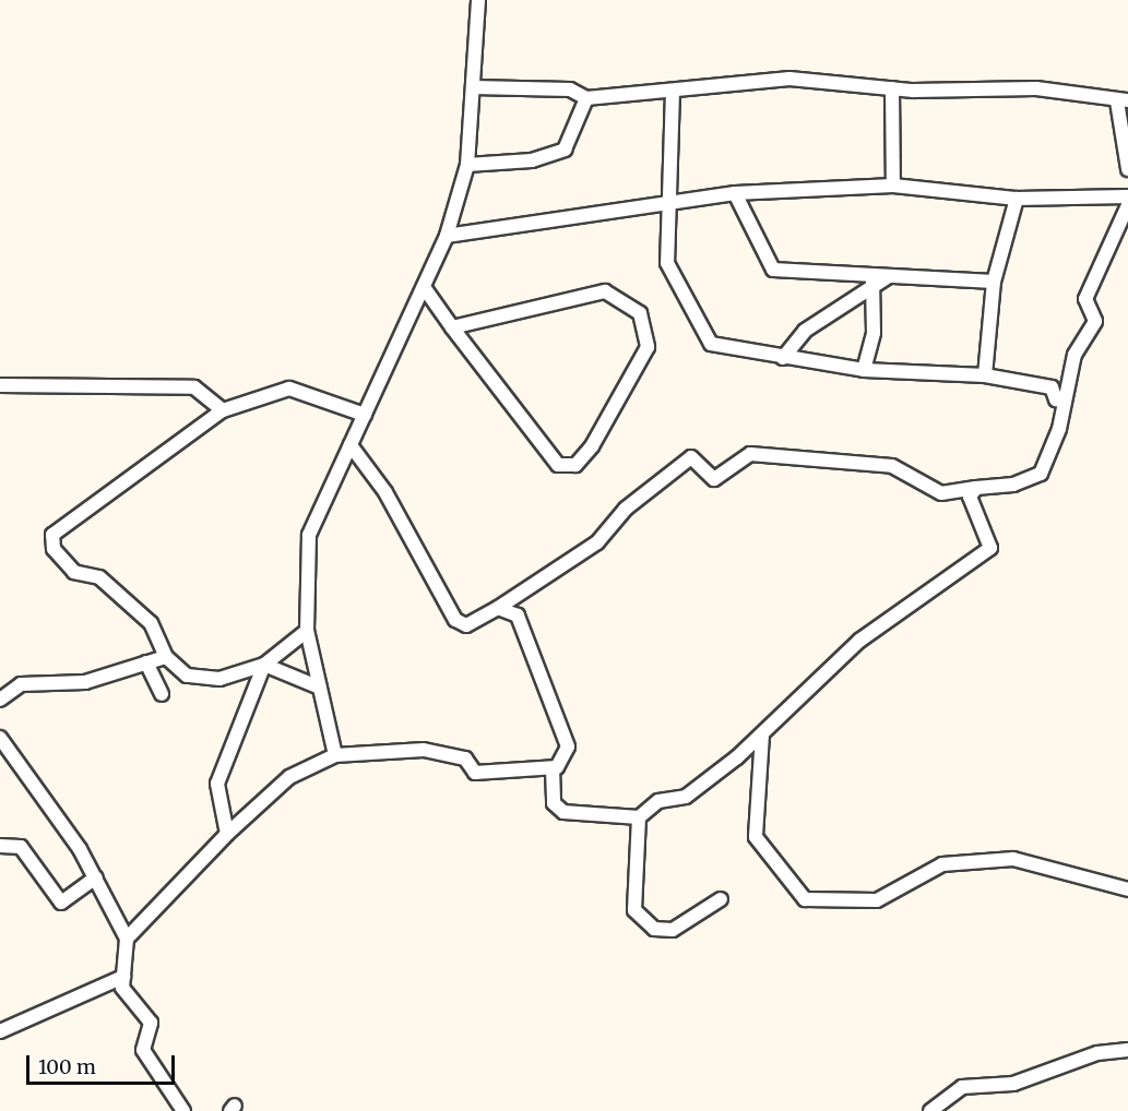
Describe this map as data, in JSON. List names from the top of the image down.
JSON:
{
  "scale_bar": "100 m"
}
